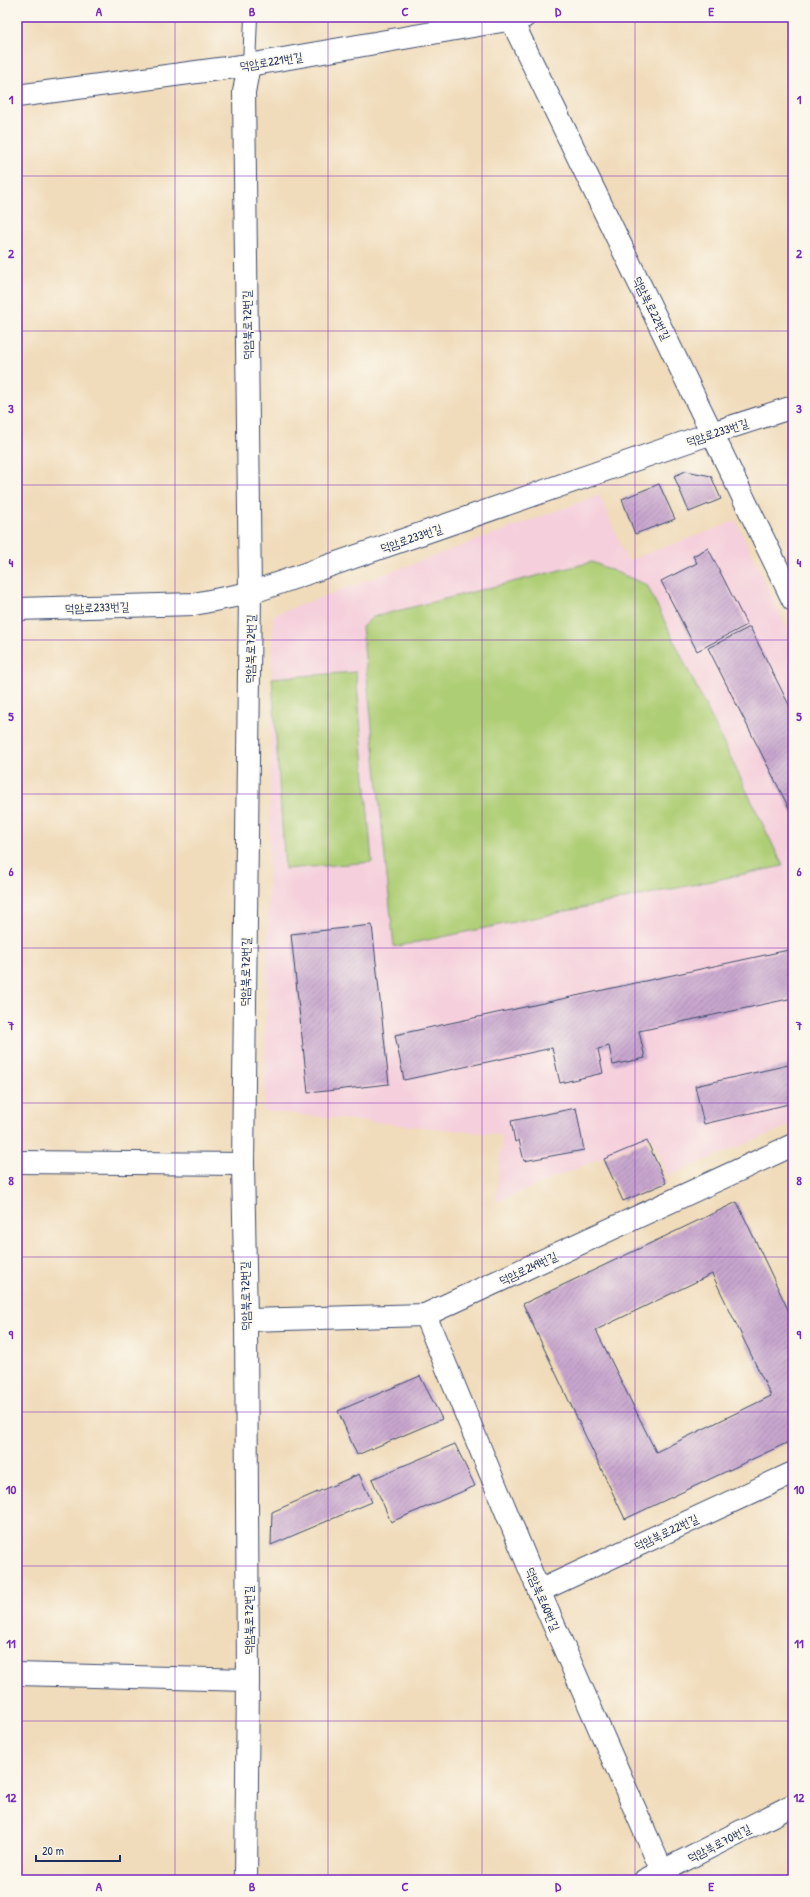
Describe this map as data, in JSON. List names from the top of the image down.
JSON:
{
  "streets": {
    "street": [
      "덕암로221번길",
      "덕암북로22번길",
      "덕암북로72번길",
      "덕암로233번길",
      "덕암로249번길",
      "덕암북로60번길",
      "덕암북로70번길"
    ]
  },
  "crossings": [
    ["덕암로221번길", "덕암북로22번길"],
    ["덕암로221번길", "덕암북로72번길"],
    ["덕암북로22번길", "덕암로233번길"],
    ["덕암북로22번길", "덕암북로60번길"],
    ["덕암북로72번길", "덕암로233번길"],
    ["덕암북로72번길", "덕암로249번길"],
    ["덕암로249번길", "덕암북로60번길"],
    ["덕암북로60번길", "덕암북로70번길"]
  ],
  "scale_bar": "20 m",
  "grid": {
    "columns": [
      "A",
      "B",
      "C",
      "D",
      "E"
    ],
    "rows": [
      "1",
      "2",
      "3",
      "4",
      "5",
      "6",
      "7",
      "8",
      "9",
      "10",
      "11",
      "12"
    ]
  }
}
